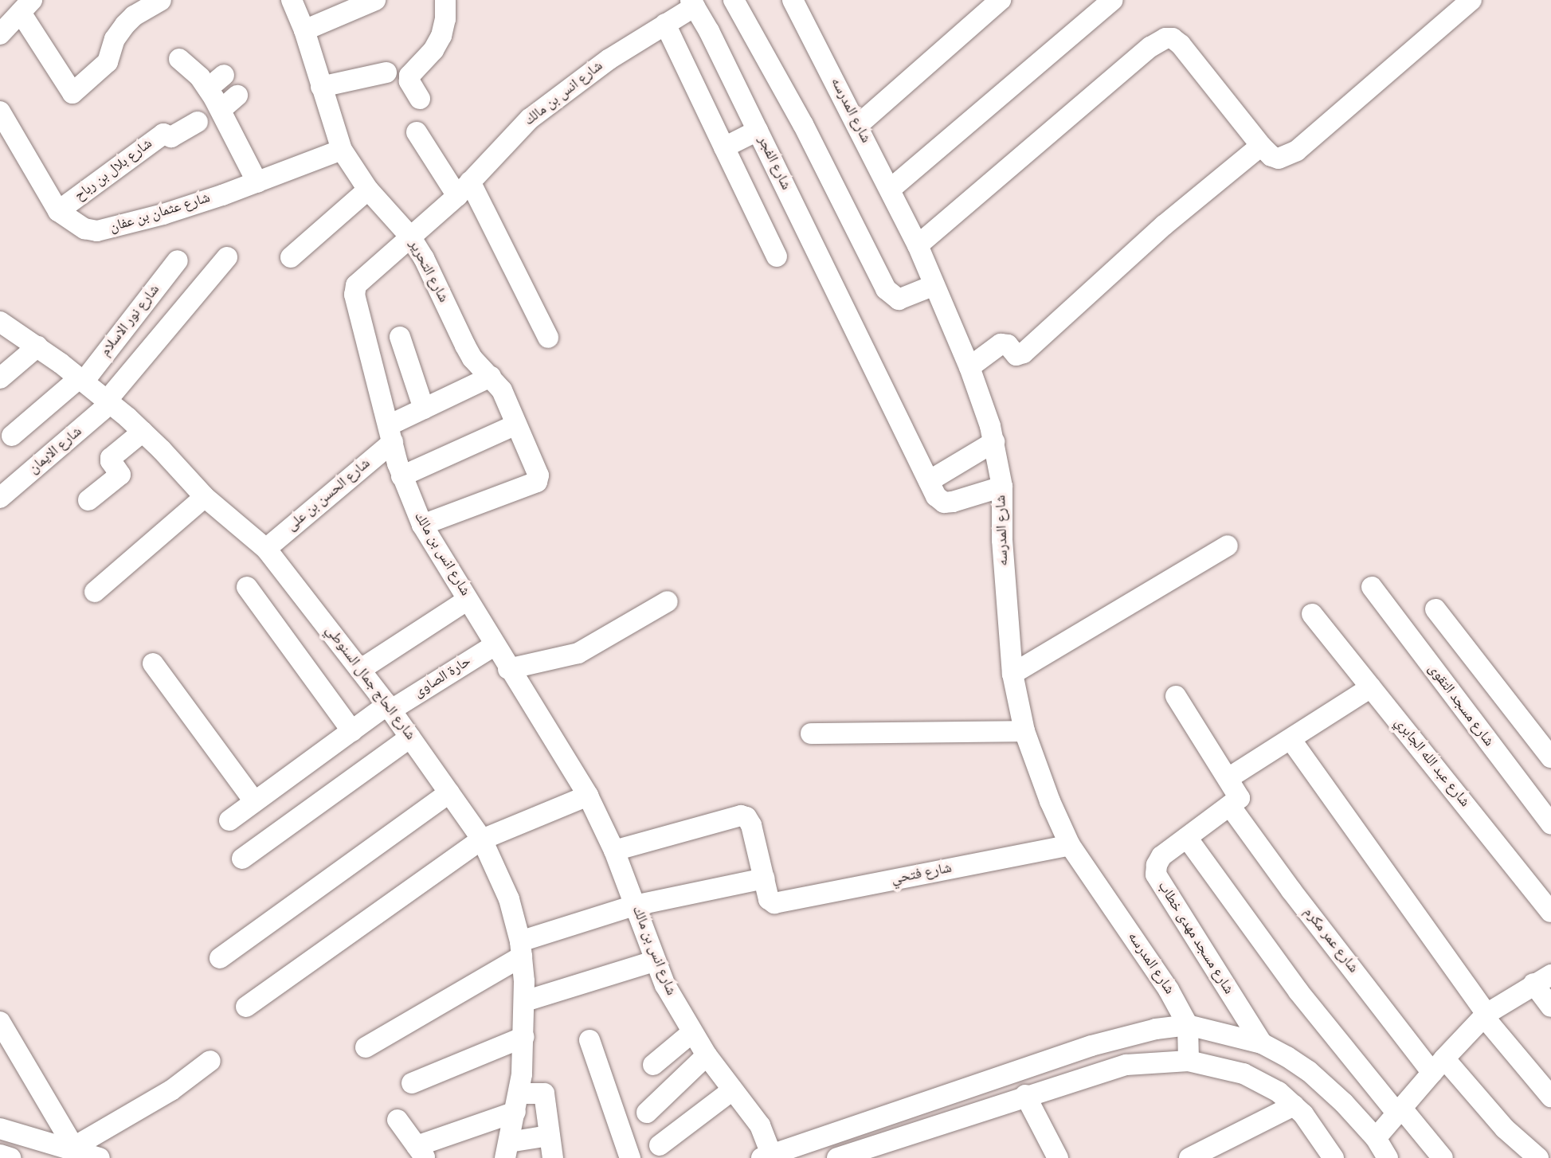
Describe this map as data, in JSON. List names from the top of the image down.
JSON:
{
  "streets": {
    "street": [
      "شارع انس بن مالك",
      "شارع المدرسه",
      "شارع الفجر",
      "شارع بلال بن رباح",
      "شارع عثمان بن عفان",
      "شارع التحرير",
      "شارع نور الاسلام",
      "شارع الايمان",
      "شارع الحسن بن على",
      "حارة الصاوى",
      "شارع الحاج جمال السنوطي",
      "شارع مسجد التقوى",
      "شارع عبد الله الجابري",
      "شارع فتحي",
      "شارع مسجد مهدى خطاب",
      "شارع عمر مكرم"
    ]
  },
  "crossings": [
    ["شارع انس بن مالك", "شارع التحرير"],
    ["شارع انس بن مالك", "شارع الحسن بن على"],
    ["شارع انس بن مالك", "حارة الصاوى"],
    ["شارع المدرسه", "شارع الفجر"],
    ["شارع المدرسه", "شارع فتحي"],
    ["شارع بلال بن رباح", "شارع عثمان بن عفان"],
    ["شارع عثمان بن عفان", "شارع التحرير"],
    ["شارع التحرير", "شارع الحسن بن على"],
    ["شارع نور الاسلام", "شارع الحاج جمال السنوطي"],
    ["شارع الايمان", "شارع الحاج جمال السنوطي"],
    ["شارع الحسن بن على", "شارع الحاج جمال السنوطي"],
    ["حارة الصاوى", "شارع الحاج جمال السنوطي"],
    ["شارع مسجد مهدى خطاب", "شارع عمر مكرم"]
  ]
}
